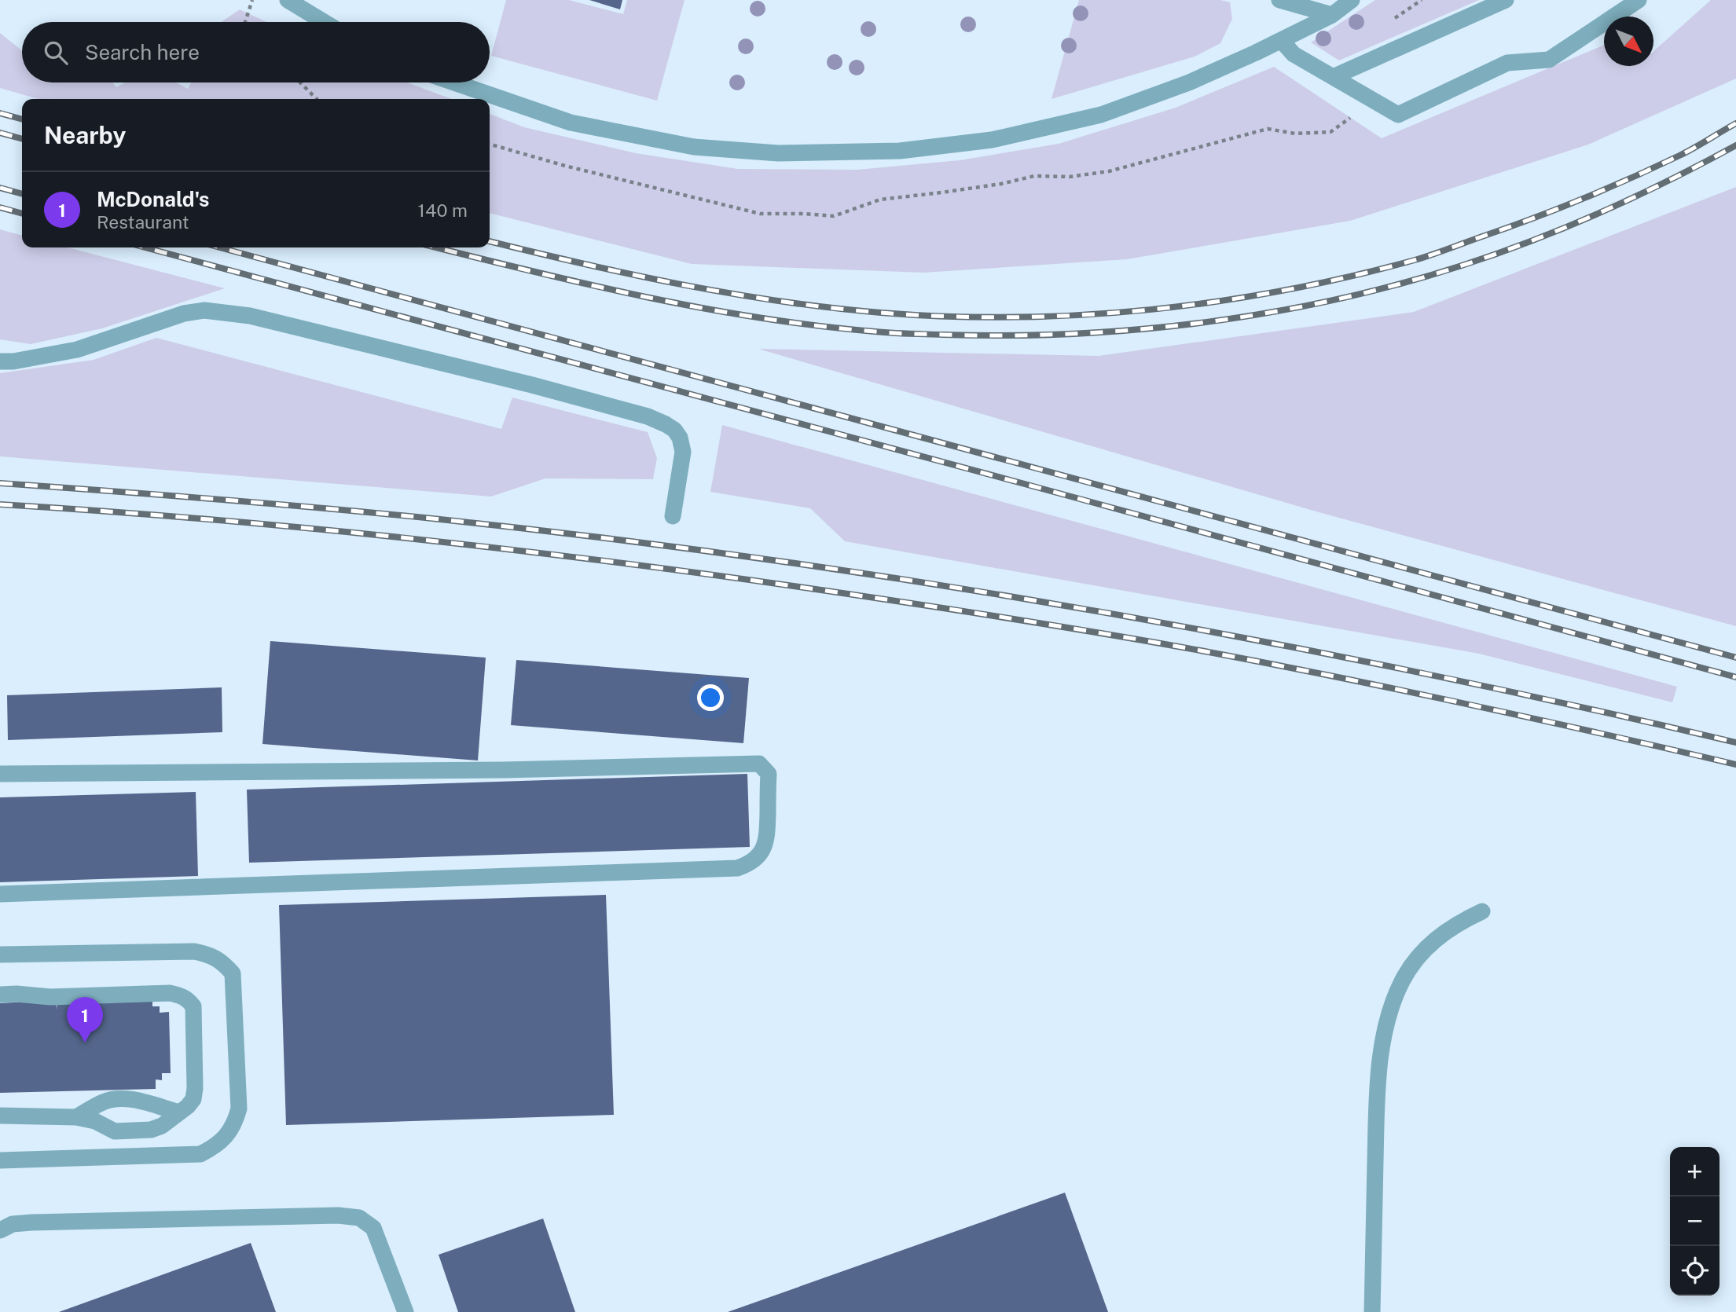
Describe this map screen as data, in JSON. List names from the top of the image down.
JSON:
{
  "north": "bottom right",
  "page": {
    "search": "Search here",
    "heading": "Nearby",
    "list": [
      {
        "mark": "1",
        "name": "McDonald's",
        "note": "Restaurant",
        "value": "140 m"
      }
    ],
    "pins": "1",
    "map_buttons": ["+", "−"]
  }
}
